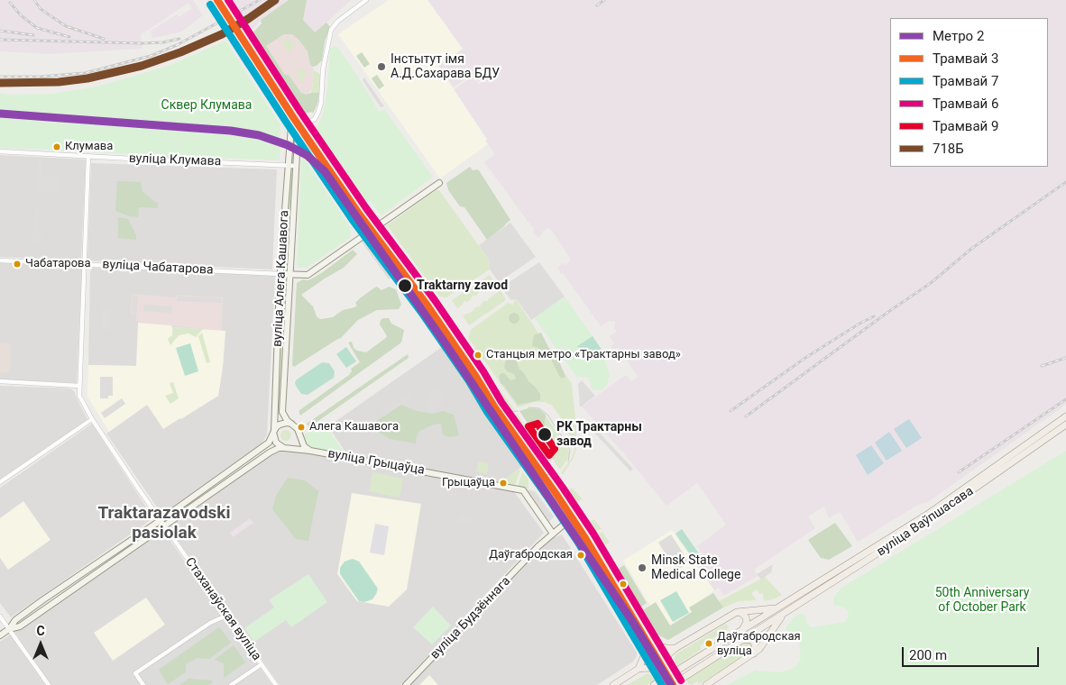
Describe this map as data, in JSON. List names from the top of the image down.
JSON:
{
  "streets": {
    "main road": [
      "вуліца Чабатарова",
      "вуліца Алега Кашавога",
      "вуліца Грыцаўца",
      "вуліца Ваўпшасава",
      "вуліца Будзённага"
    ],
    "street": ["вуліца Клумава", "Стаханаўская вуліца"]
  },
  "crossings": [
    ["вуліца Клумава", "вуліца Алега Кашавога"],
    ["вуліца Клумава", "Стаханаўская вуліца"],
    ["вуліца Чабатарова", "вуліца Алега Кашавога"],
    ["вуліца Чабатарова", "Стаханаўская вуліца"],
    ["вуліца Алега Кашавога", "вуліца Грыцаўца"],
    ["вуліца Грыцаўца", "вуліца Будзённага"]
  ],
  "districts": ["Traktarazavodski pasiolak"],
  "parks": ["Сквер Клумава", "50th Anniversary of October Park"],
  "places": [
    "Інстытут імя А.Д.Сахарава БДУ",
    "Клумава",
    "Чабатарова",
    "Traktarny zavod",
    "Станцыя метро «Трактарны завод»",
    "Алега Кашавога",
    "РК Трактарны завод",
    "Грыцаўца",
    "Даўгабродская",
    "Minsk State Medical College",
    "Даўгабродская вуліца"
  ],
  "lines": [
    "tram line 3",
    "tram line 6",
    "transit line 718Б",
    "tram line 7",
    "metro line 2",
    "tram line 9"
  ],
  "legend": [
    "Метро 2",
    "Трамвай 3",
    "Трамвай 7",
    "Трамвай 6",
    "Трамвай 9",
    "718Б"
  ],
  "scale_bar": "200 m",
  "north": "top"
}
